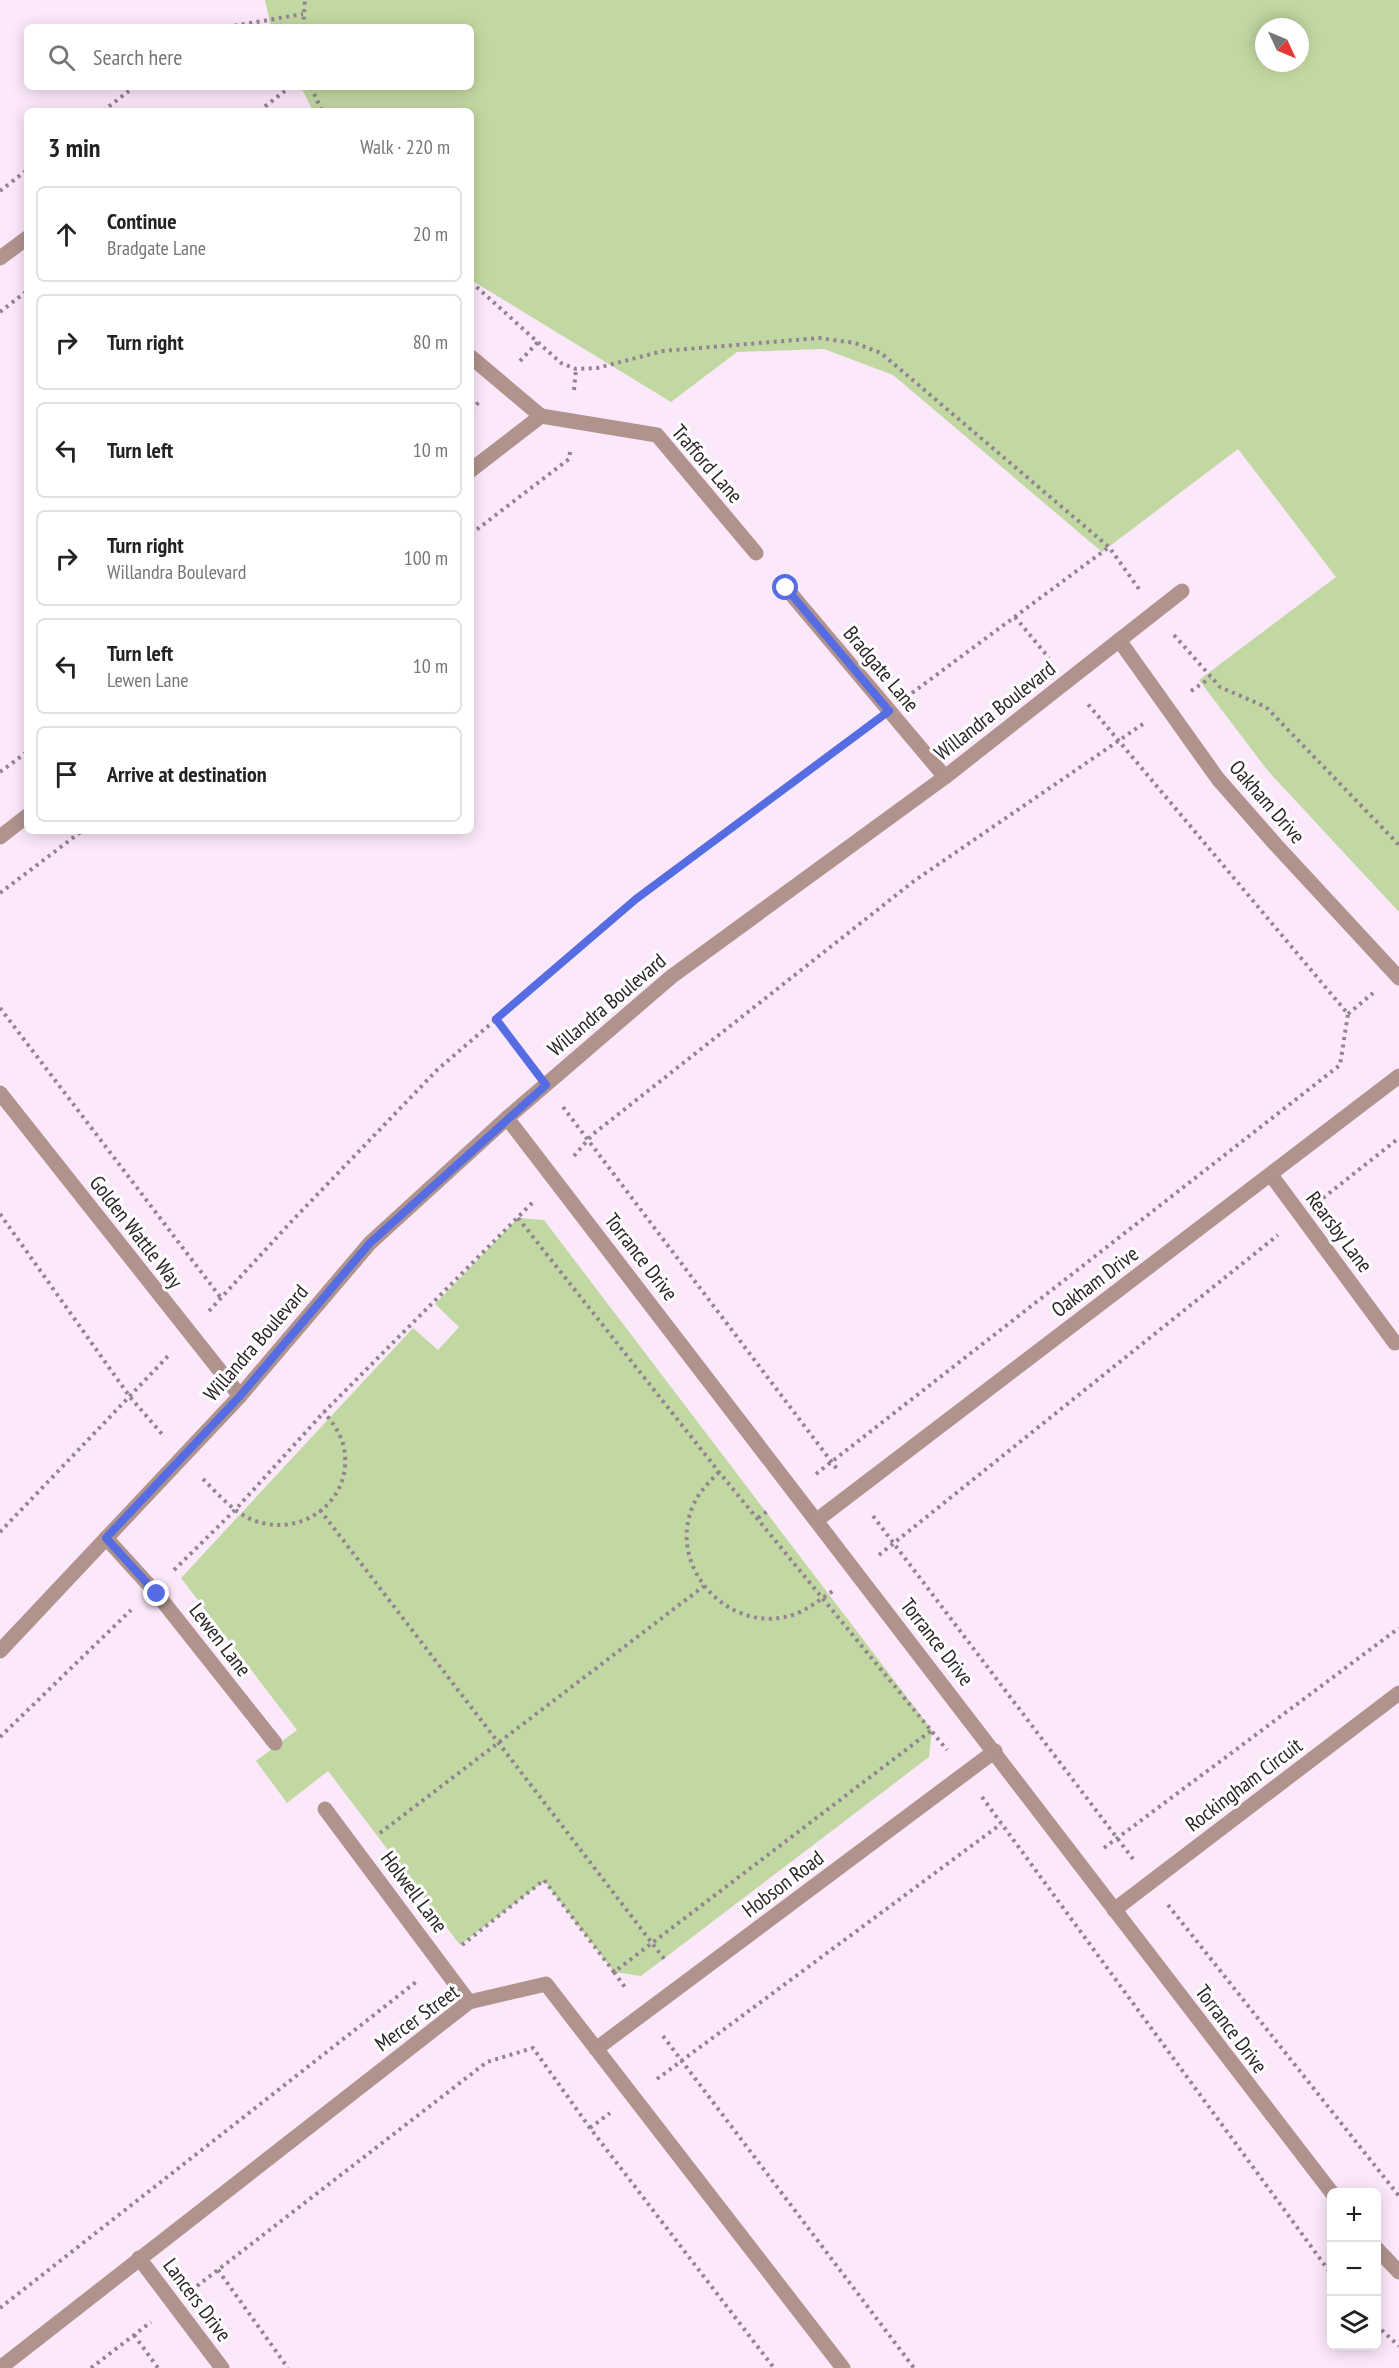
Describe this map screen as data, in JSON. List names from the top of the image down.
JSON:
{
  "streets": {
    "street": [
      "Trafford Lane",
      "Bradgate Lane",
      "Willandra Boulevard",
      "Oakham Drive",
      "Golden Wattle Way",
      "Rearsby Lane",
      "Torrance Drive",
      "Lewen Lane",
      "Rockingham Circuit",
      "Hobson Road",
      "Holwell Lane",
      "Mercer Street",
      "Lancers Drive"
    ]
  },
  "crossings": [
    ["Bradgate Lane", "Willandra Boulevard"],
    ["Willandra Boulevard", "Oakham Drive"],
    ["Willandra Boulevard", "Golden Wattle Way"],
    ["Willandra Boulevard", "Torrance Drive"],
    ["Willandra Boulevard", "Lewen Lane"],
    ["Oakham Drive", "Rearsby Lane"],
    ["Oakham Drive", "Torrance Drive"],
    ["Torrance Drive", "Rockingham Circuit"],
    ["Torrance Drive", "Hobson Road"],
    ["Hobson Road", "Mercer Street"],
    ["Holwell Lane", "Mercer Street"],
    ["Mercer Street", "Lancers Drive"]
  ],
  "north": "bottom right",
  "page": {
    "search": "Search here",
    "heading": ["3 min", "Walk · 220 m"],
    "list": [
      ["Continue", "Bradgate Lane", "20 m"],
      ["Turn right", "80 m"],
      ["Turn left", "10 m"],
      ["Turn right", "Willandra Boulevard", "100 m"],
      ["Turn left", "Lewen Lane", "10 m"],
      "Arrive at destination"
    ],
    "map_buttons": ["+", "−"]
  }
}
